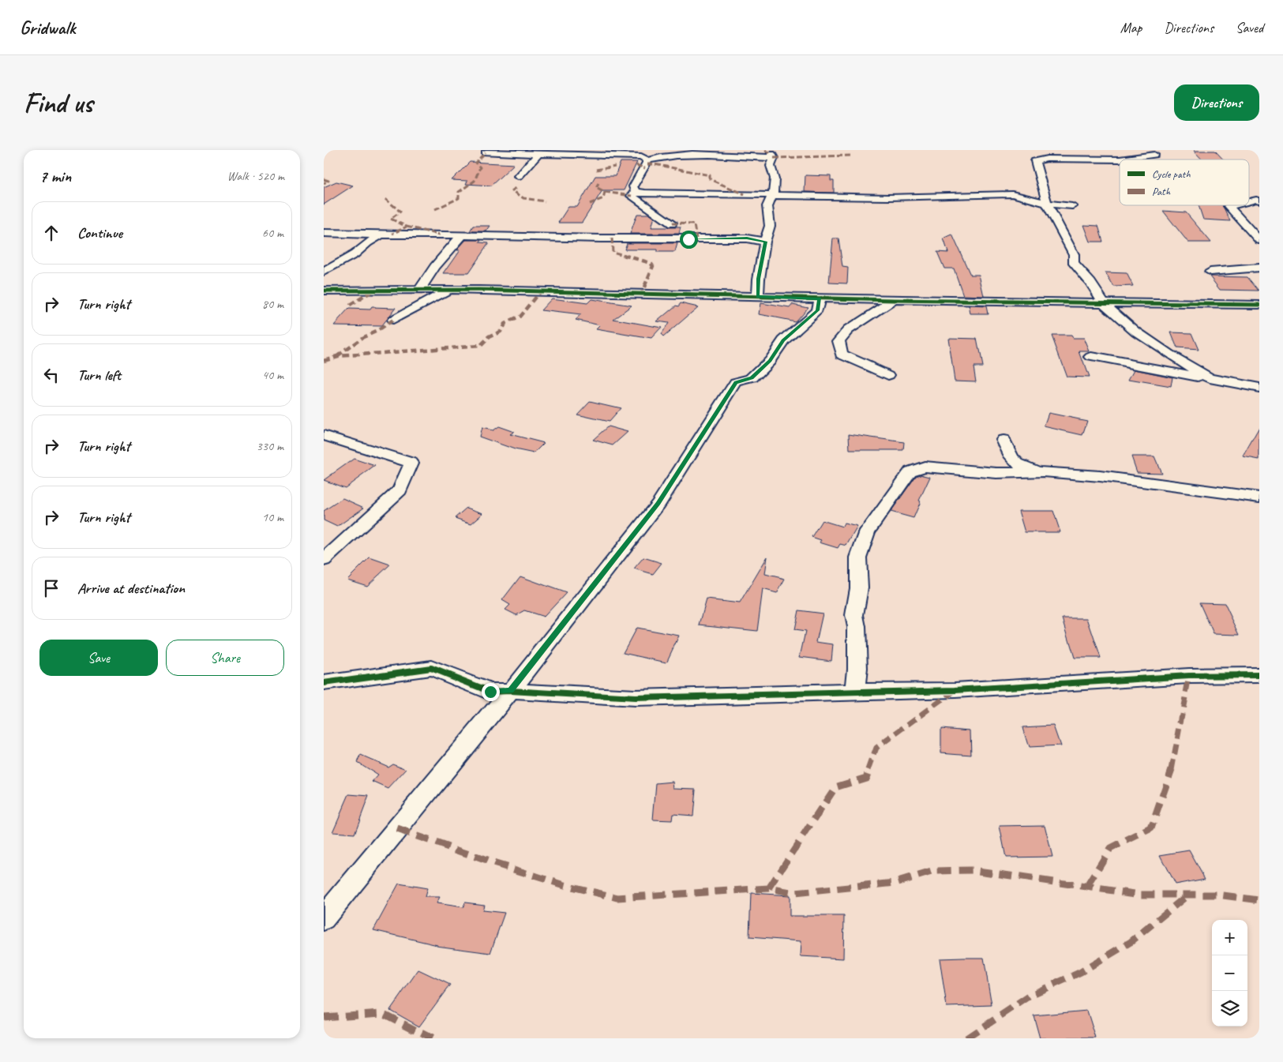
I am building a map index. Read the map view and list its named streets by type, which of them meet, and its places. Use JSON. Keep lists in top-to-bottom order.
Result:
{
  "legend": ["Cycle path", "Path"],
  "page": {
    "header": "Gridwalk",
    "nav": ["Map", "Directions", "Saved"],
    "buttons": [
      "Directions",
      ["Save", "Share"]
    ],
    "title": "Find us",
    "heading": ["7 min", "Walk · 520 m"],
    "list": [
      ["Continue", "60 m"],
      ["Turn right", "80 m"],
      ["Turn left", "40 m"],
      ["Turn right", "330 m"],
      ["Turn right", "10 m"],
      "Arrive at destination"
    ],
    "map_buttons": ["+", "−"]
  }
}
